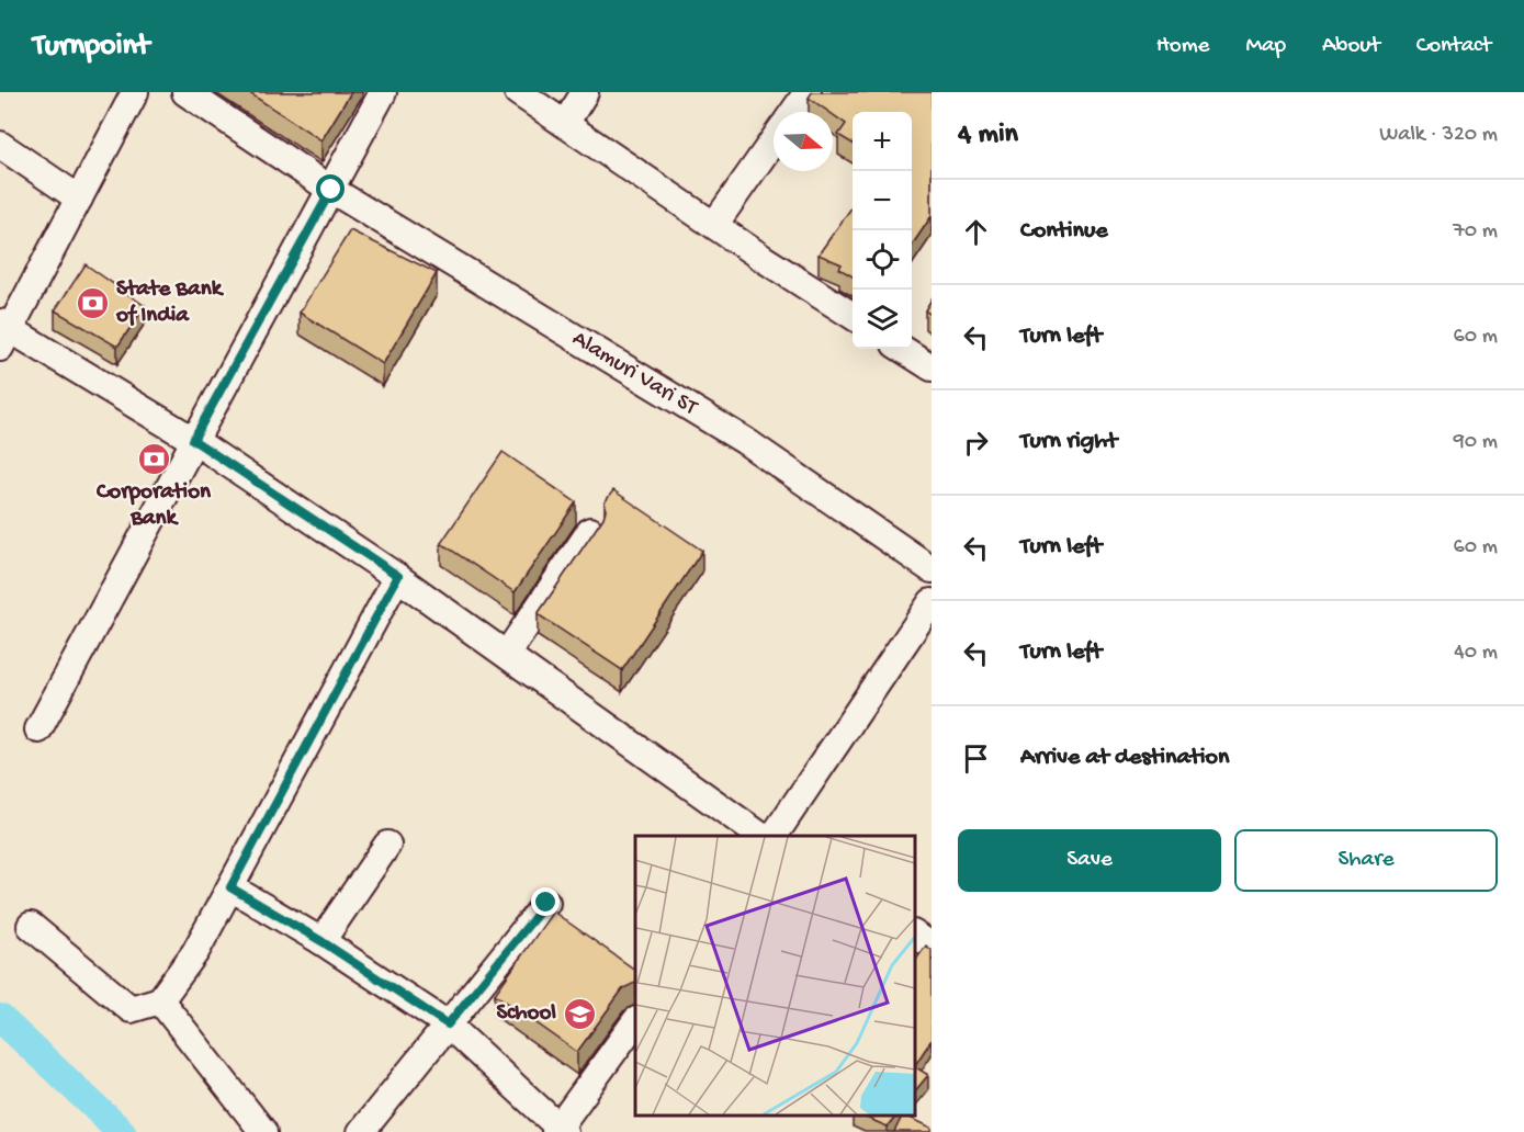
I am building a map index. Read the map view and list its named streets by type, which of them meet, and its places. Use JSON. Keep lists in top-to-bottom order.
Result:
{
  "streets": {
    "street": ["Alamuri Vari ST"]
  },
  "places": {
    "bank": ["State Bank of India", "Corporation Bank"],
    "school or university": ["School"]
  },
  "north": "right",
  "page": {
    "header": "Turnpoint",
    "nav": [
      "Home",
      "Map",
      "About",
      "Contact"
    ],
    "heading": ["4 min", "Walk · 320 m"],
    "map_buttons": ["+", "−"],
    "list": [
      ["Continue", "70 m"],
      ["Turn left", "60 m"],
      ["Turn right", "90 m"],
      ["Turn left", "60 m"],
      ["Turn left", "40 m"],
      "Arrive at destination"
    ],
    "buttons": ["Save", "Share"]
  }
}
